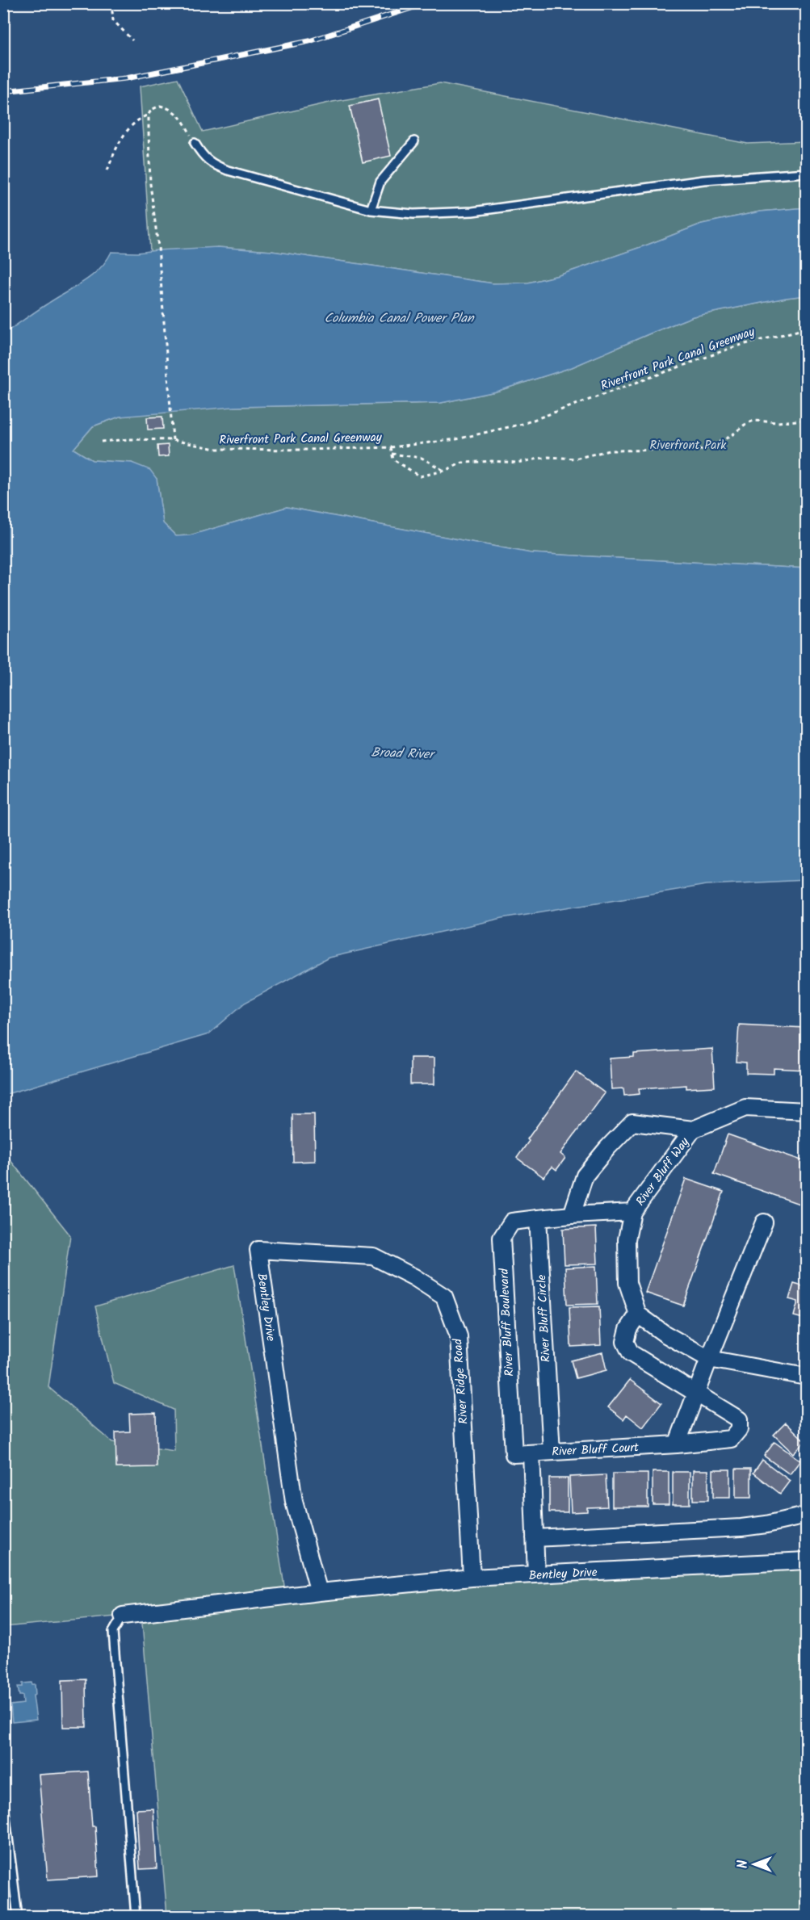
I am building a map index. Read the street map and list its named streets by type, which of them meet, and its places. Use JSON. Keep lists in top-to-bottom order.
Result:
{
  "streets": {
    "street": [
      "River Bluff Way",
      "Bentley Drive",
      "River Bluff Circle",
      "River Bluff Boulevard",
      "River Ridge Road",
      "River Bluff Court"
    ],
    "path": ["Riverfront Park Canal Greenway"]
  },
  "crossings": [
    ["Bentley Drive", "River Ridge Road"],
    ["River Bluff Circle", "River Bluff Boulevard"],
    ["River Bluff Circle", "River Bluff Court"],
    ["River Bluff Boulevard", "River Bluff Court"]
  ],
  "water": ["Columbia Canal Power Plan", "Broad River"],
  "parks": ["Riverfront Park"],
  "north": "left"
}
